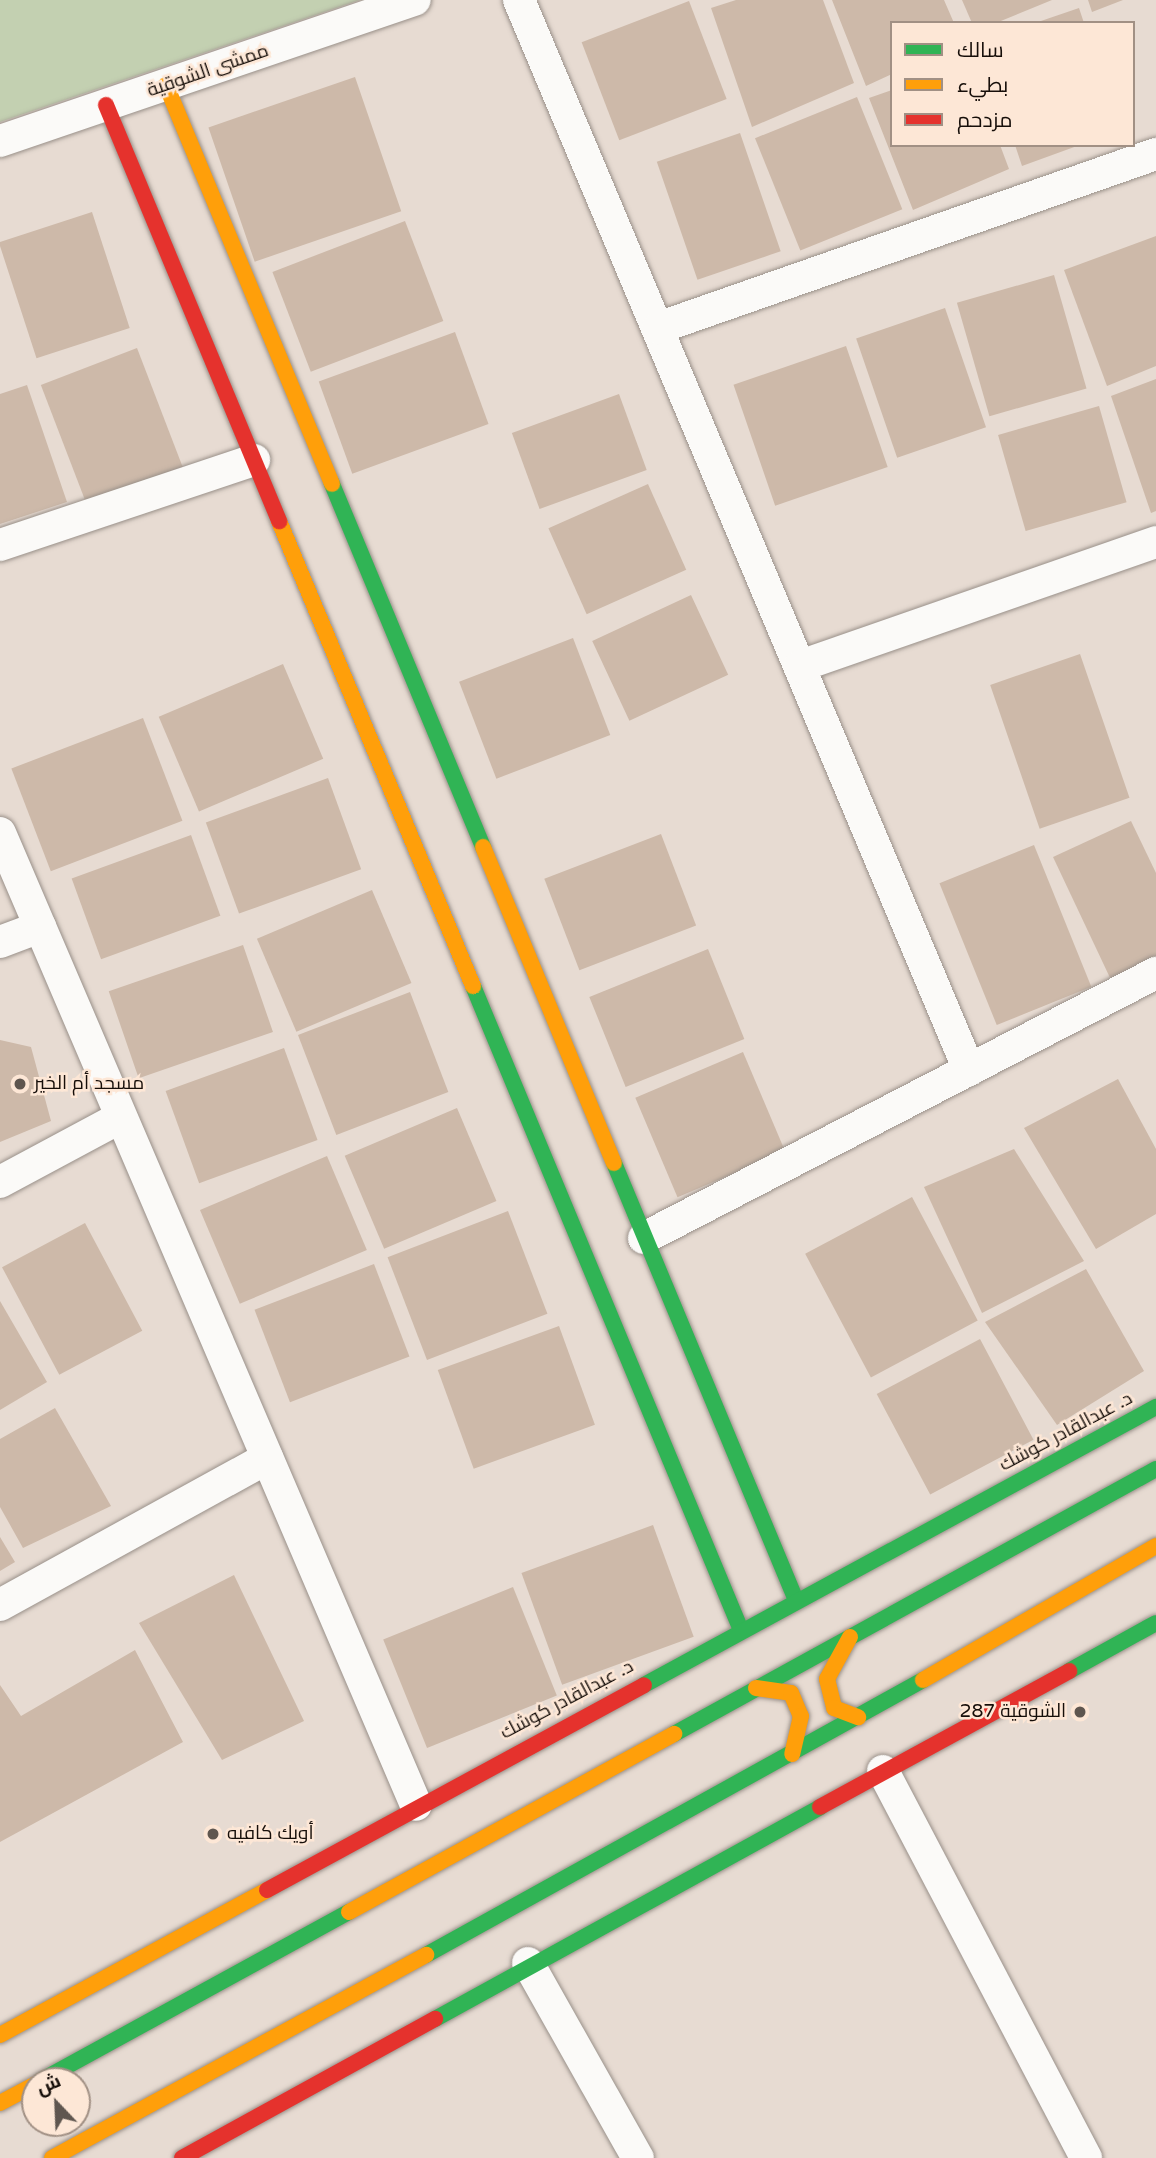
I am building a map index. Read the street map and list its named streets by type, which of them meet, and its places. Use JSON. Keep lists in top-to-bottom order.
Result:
{
  "streets": {
    "street": ["ممشى الشوقية", "د. عبدالقادر كوشك"]
  },
  "places": ["مسجد أم الخير", "الشوقية 287", "أويك كافيه"],
  "legend": ["سالك", "بطيء", "مزدحم"],
  "north": "top left"
}
